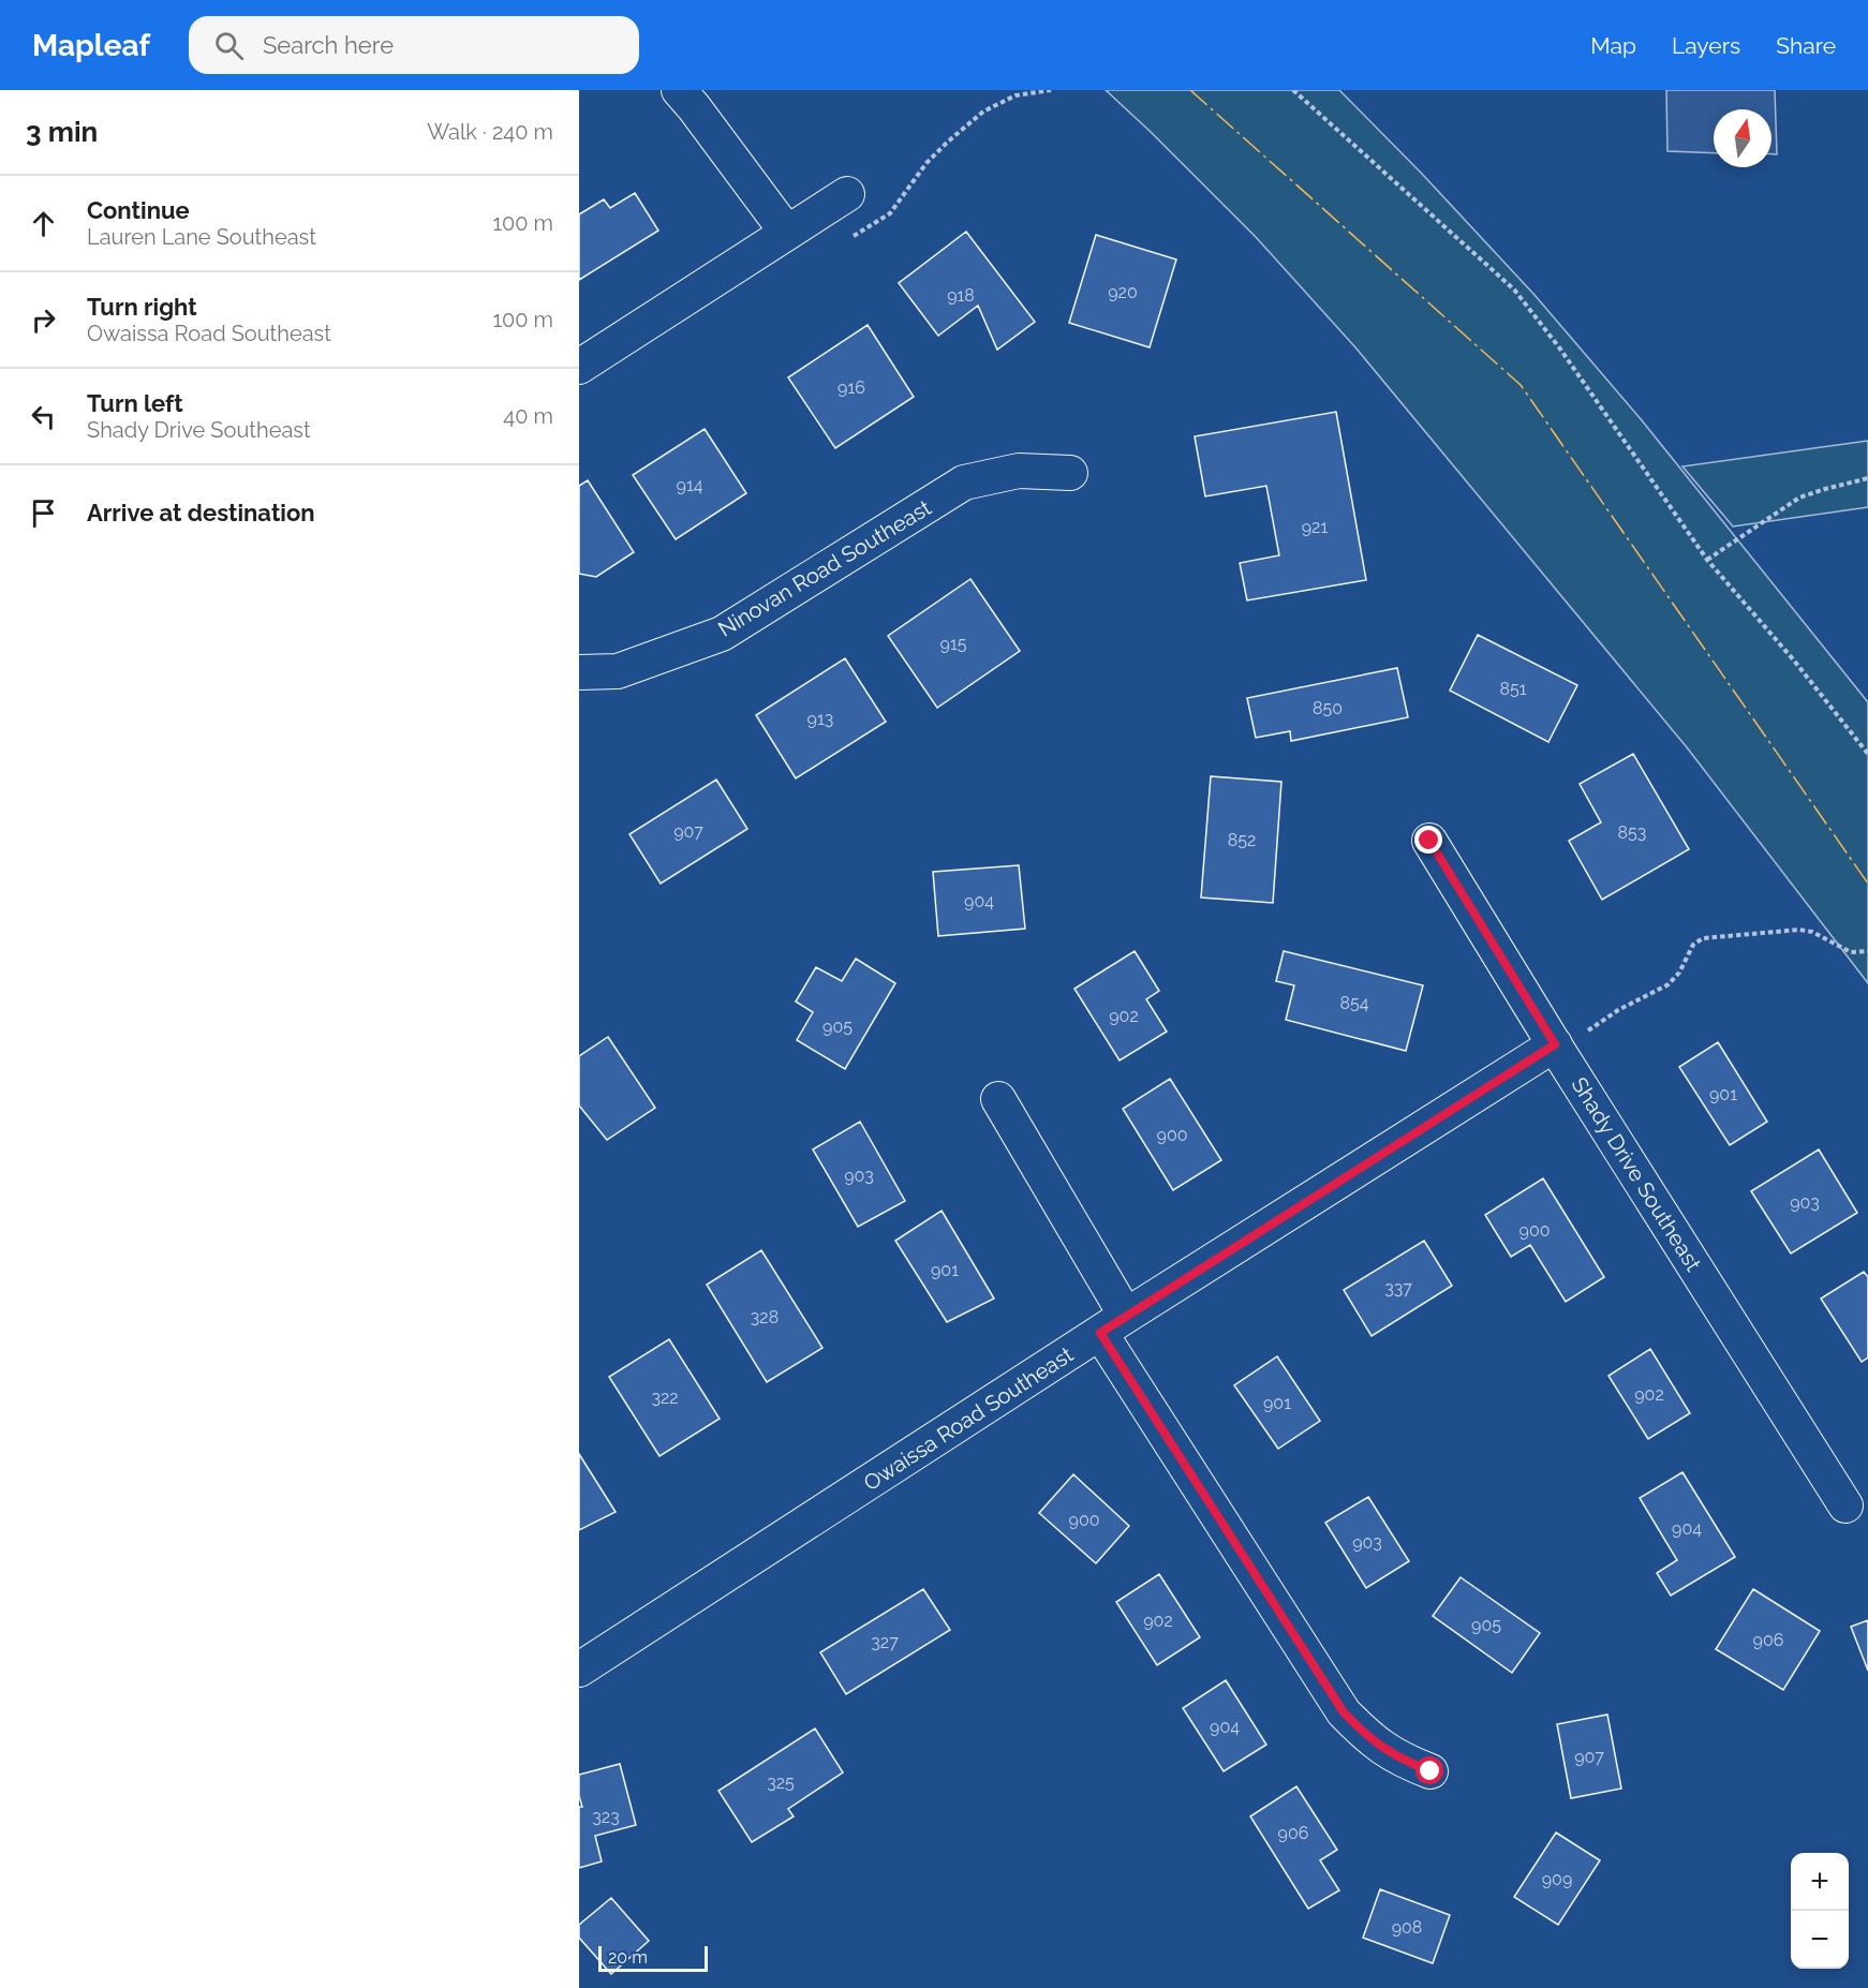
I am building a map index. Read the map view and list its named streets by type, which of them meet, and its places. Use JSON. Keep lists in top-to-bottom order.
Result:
{
  "streets": {
    "street": ["Ninovan Road Southeast", "Shady Drive Southeast", "Owaissa Road Southeast"]
  },
  "crossings": [
    ["Shady Drive Southeast", "Owaissa Road Southeast"]
  ],
  "house_numbers": [
    "920",
    "918",
    "916",
    "914",
    "921",
    "915",
    "851",
    "850",
    "913",
    "907",
    "853",
    "852",
    "904",
    "854",
    "902",
    "905",
    "901",
    "900",
    "903",
    "903",
    "900",
    "901",
    "337",
    "328",
    "902",
    "322",
    "901",
    "900",
    "904",
    "903",
    "902",
    "905",
    "906",
    "327",
    "904",
    "907",
    "325",
    "323",
    "906",
    "909",
    "908"
  ],
  "scale_bar": "20 m",
  "north": "top",
  "page": {
    "header": "Mapleaf",
    "search": "Search here",
    "nav": ["Map", "Layers", "Share"],
    "heading": ["3 min", "Walk · 240 m"],
    "list": [
      ["Continue", "Lauren Lane Southeast", "100 m"],
      ["Turn right", "Owaissa Road Southeast", "100 m"],
      ["Turn left", "Shady Drive Southeast", "40 m"],
      "Arrive at destination"
    ],
    "map_buttons": ["+", "−"],
    "scale": "20 m"
  }
}
